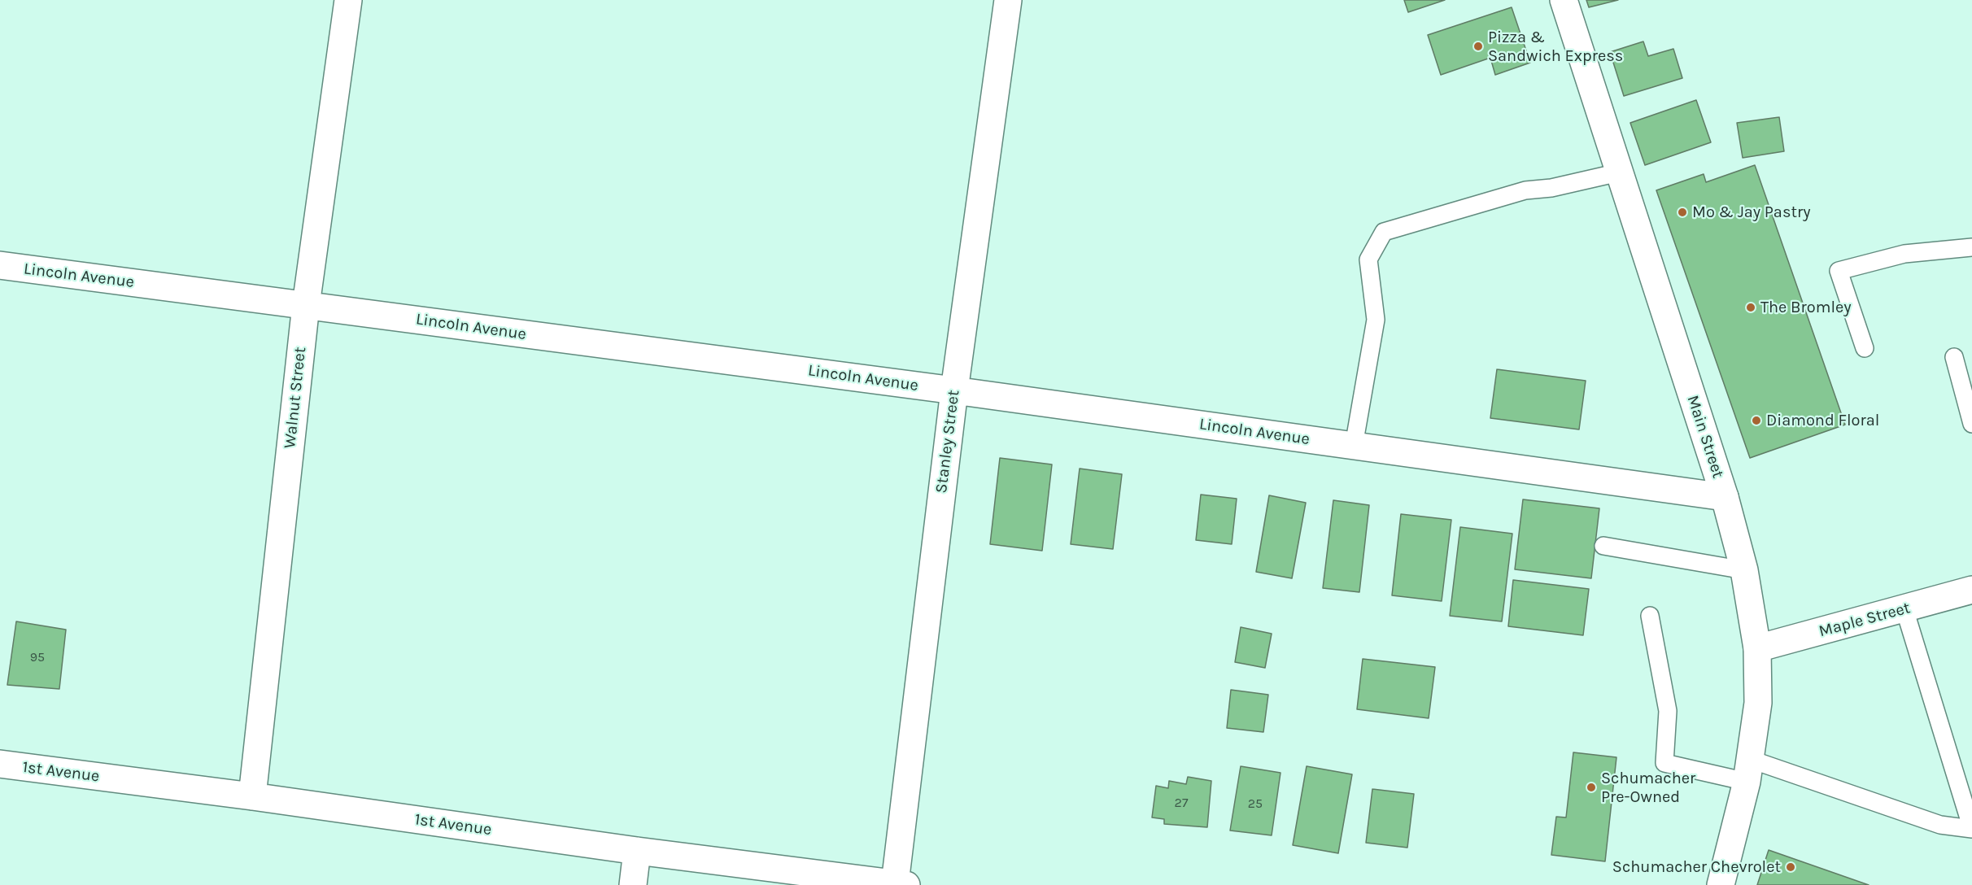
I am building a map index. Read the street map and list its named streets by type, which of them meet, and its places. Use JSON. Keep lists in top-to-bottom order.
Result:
{
  "streets": {
    "street": [
      "Lincoln Avenue",
      "Walnut Street",
      "Main Street",
      "Stanley Street",
      "Maple Street",
      "1st Avenue"
    ]
  },
  "crossings": [
    ["Lincoln Avenue", "Walnut Street"],
    ["Lincoln Avenue", "Main Street"],
    ["Lincoln Avenue", "Stanley Street"],
    ["Walnut Street", "1st Avenue"],
    ["Main Street", "Maple Street"],
    ["Stanley Street", "1st Avenue"]
  ],
  "places": [
    "Pizza & Sandwich Express",
    "Mo & Jay Pastry",
    "The Bromley",
    "Diamond Floral",
    "Schumacher Pre-Owned",
    "Schumacher Chevrolet"
  ],
  "house_numbers": ["95", "27", "25"]
}
